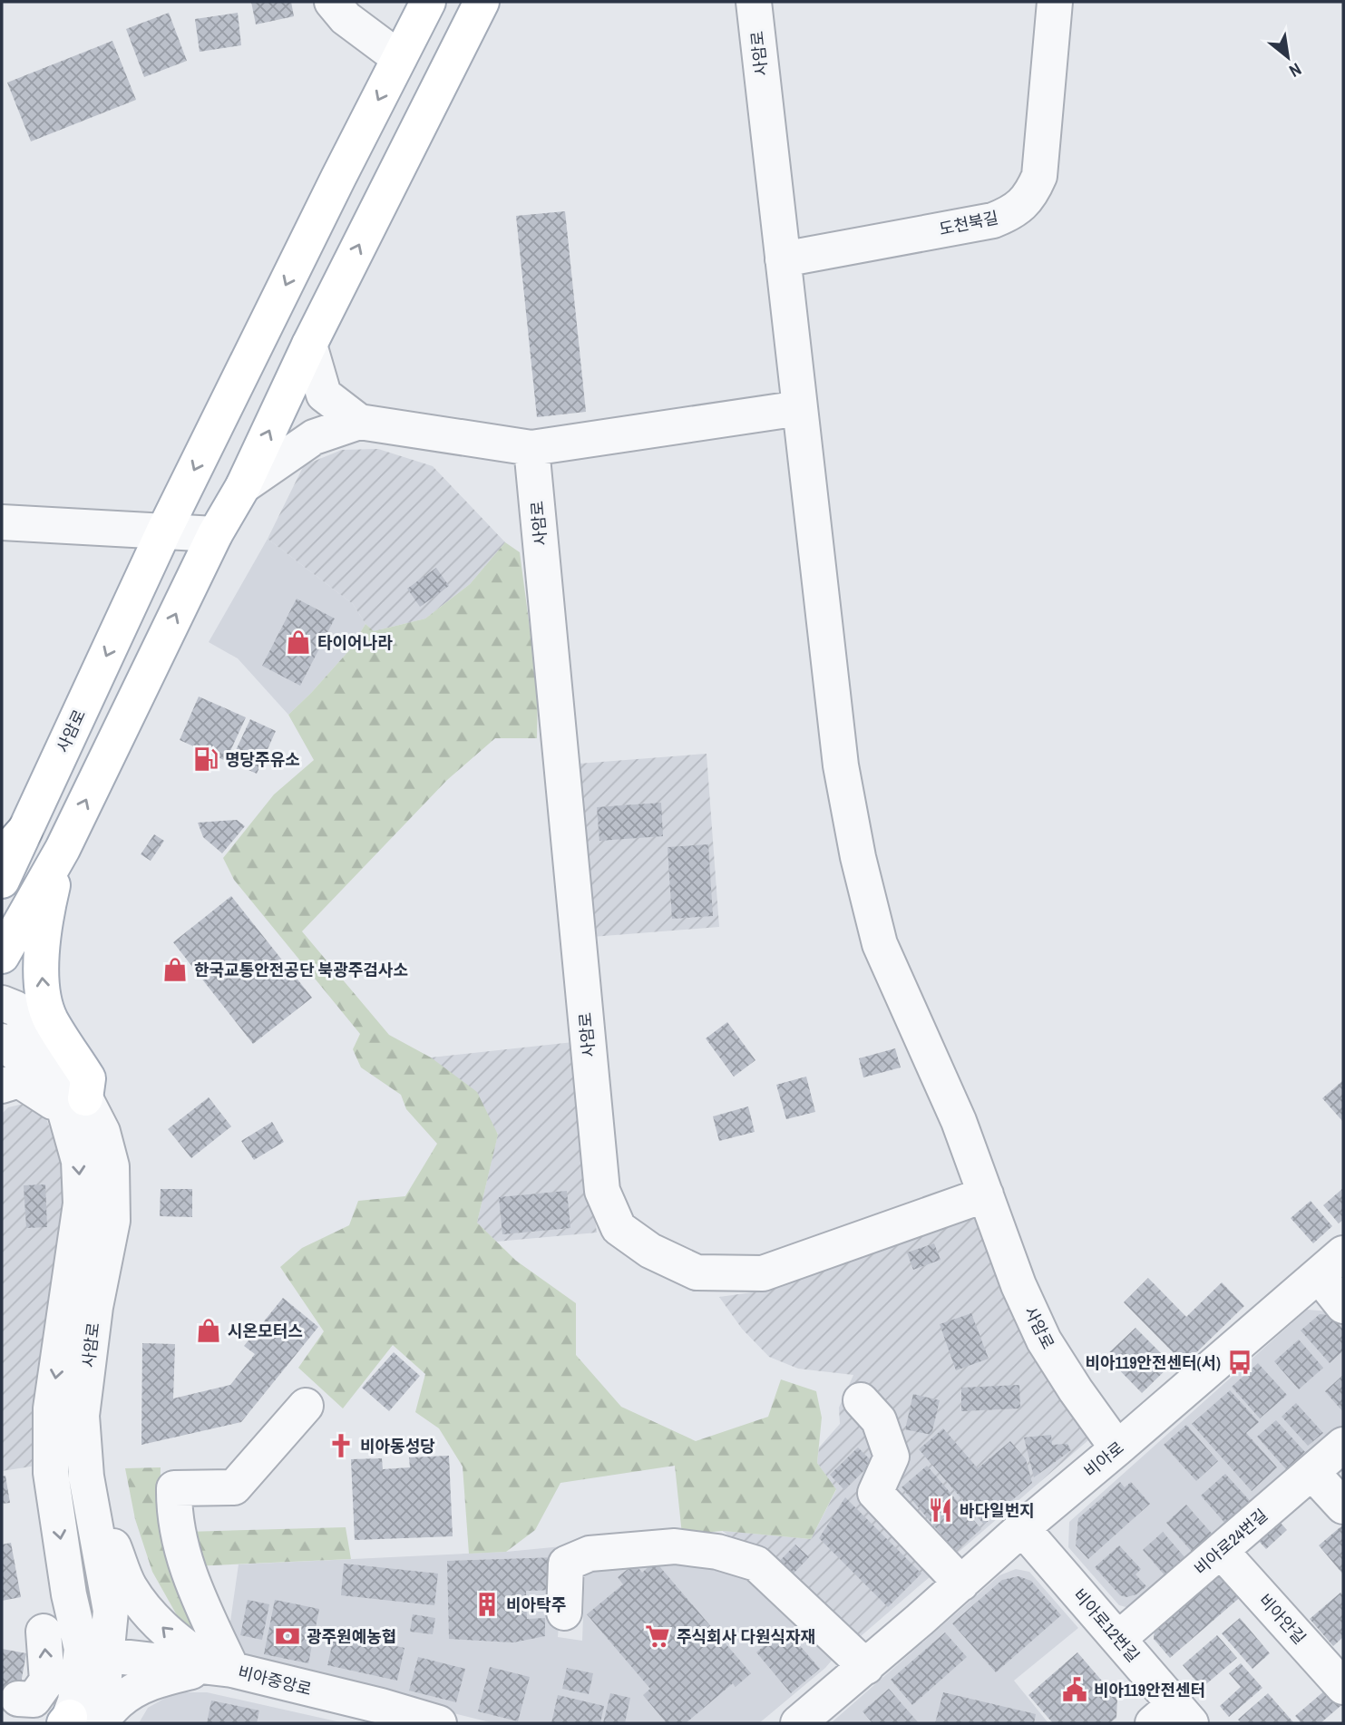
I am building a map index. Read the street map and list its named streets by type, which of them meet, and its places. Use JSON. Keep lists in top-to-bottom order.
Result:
{
  "streets": {
    "main road": ["사암로"],
    "street": [
      "도천북길",
      "비아로",
      "비아로24번길",
      "비아안길",
      "비아로12번길",
      "비아중앙로"
    ]
  },
  "crossings": [
    ["사암로", "도천북길"],
    ["사암로", "비아로"],
    ["사암로", "비아중앙로"],
    ["비아로", "비아로12번길"],
    ["비아로24번길", "비아안길"],
    ["비아로24번길", "비아로12번길"]
  ],
  "places": {
    "shop": ["타이어나라", "한국교통안전공단 북광주검사소", "시온모터스"],
    "fuel station": ["명당주유소"],
    "bus stop": ["비아119안전센터(서)"],
    "church": ["비아동성당"],
    "restaurant": ["바다일번지"],
    "building": ["비아탁주"],
    "bank": ["광주원예농협"],
    "supermarket": ["주식회사 다원식자재"],
    "public building": ["비아119안전센터"]
  },
  "north": "bottom right"
}
